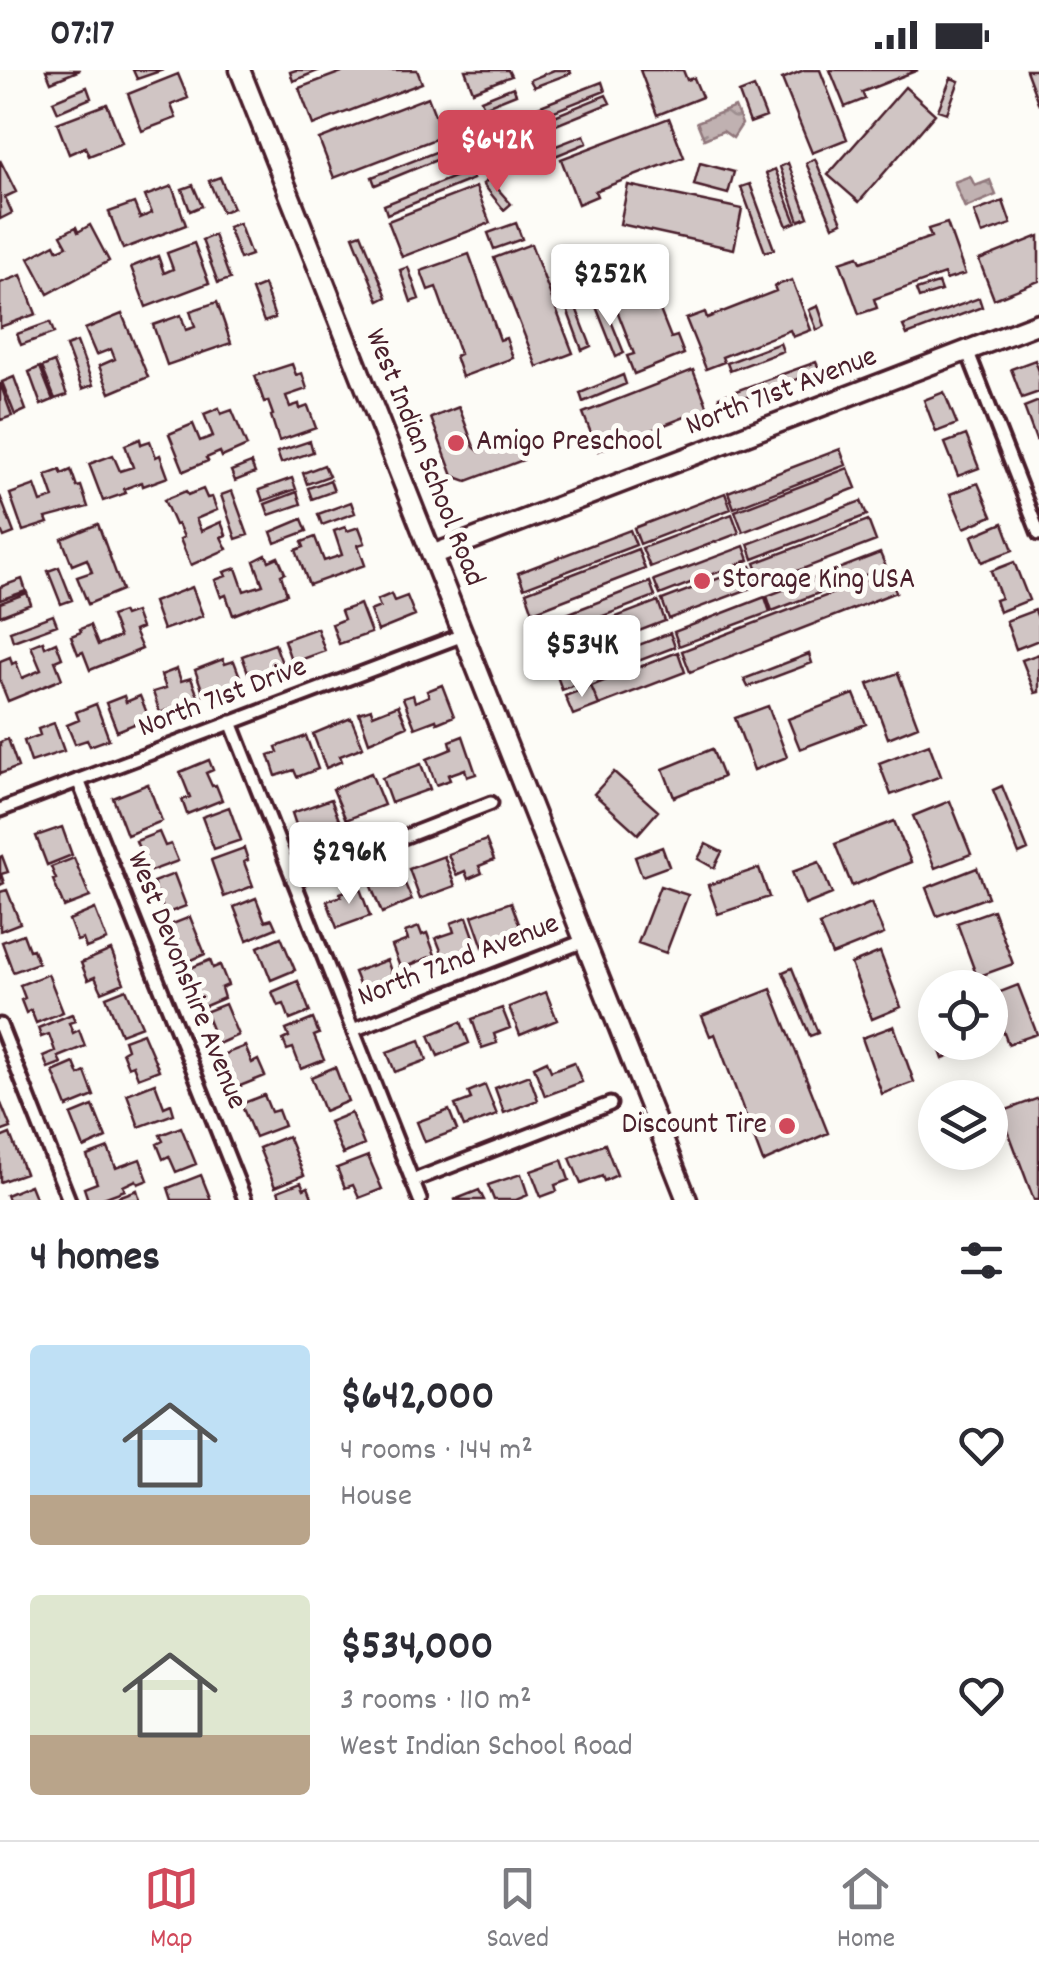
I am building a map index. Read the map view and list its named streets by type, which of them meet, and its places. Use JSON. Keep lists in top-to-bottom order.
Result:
{
  "streets": {
    "main road": ["North 71st Avenue", "West Indian School Road"],
    "street": ["North 71st Drive", "North 72nd Avenue", "West Devonshire Avenue"]
  },
  "crossings": [
    ["North 71st Avenue", "West Indian School Road"],
    ["West Indian School Road", "North 71st Drive"],
    ["West Indian School Road", "North 72nd Avenue"],
    ["North 71st Drive", "West Devonshire Avenue"]
  ],
  "places": ["Amigo Preschool", "Storage King USA", "Discount Tire"],
  "page": {
    "status": "07:17",
    "price": [
      "$642K",
      "$252K",
      "$534K",
      "$296K"
    ],
    "heading": "4 homes",
    "list": [
      {
        "name": "$642,000",
        "note": "4 rooms · 144 m² · House"
      },
      {
        "name": "$534,000",
        "note": "3 rooms · 110 m² · West Indian School Road"
      }
    ],
    "tabs": ["Map", "Saved", "Home"]
  }
}
